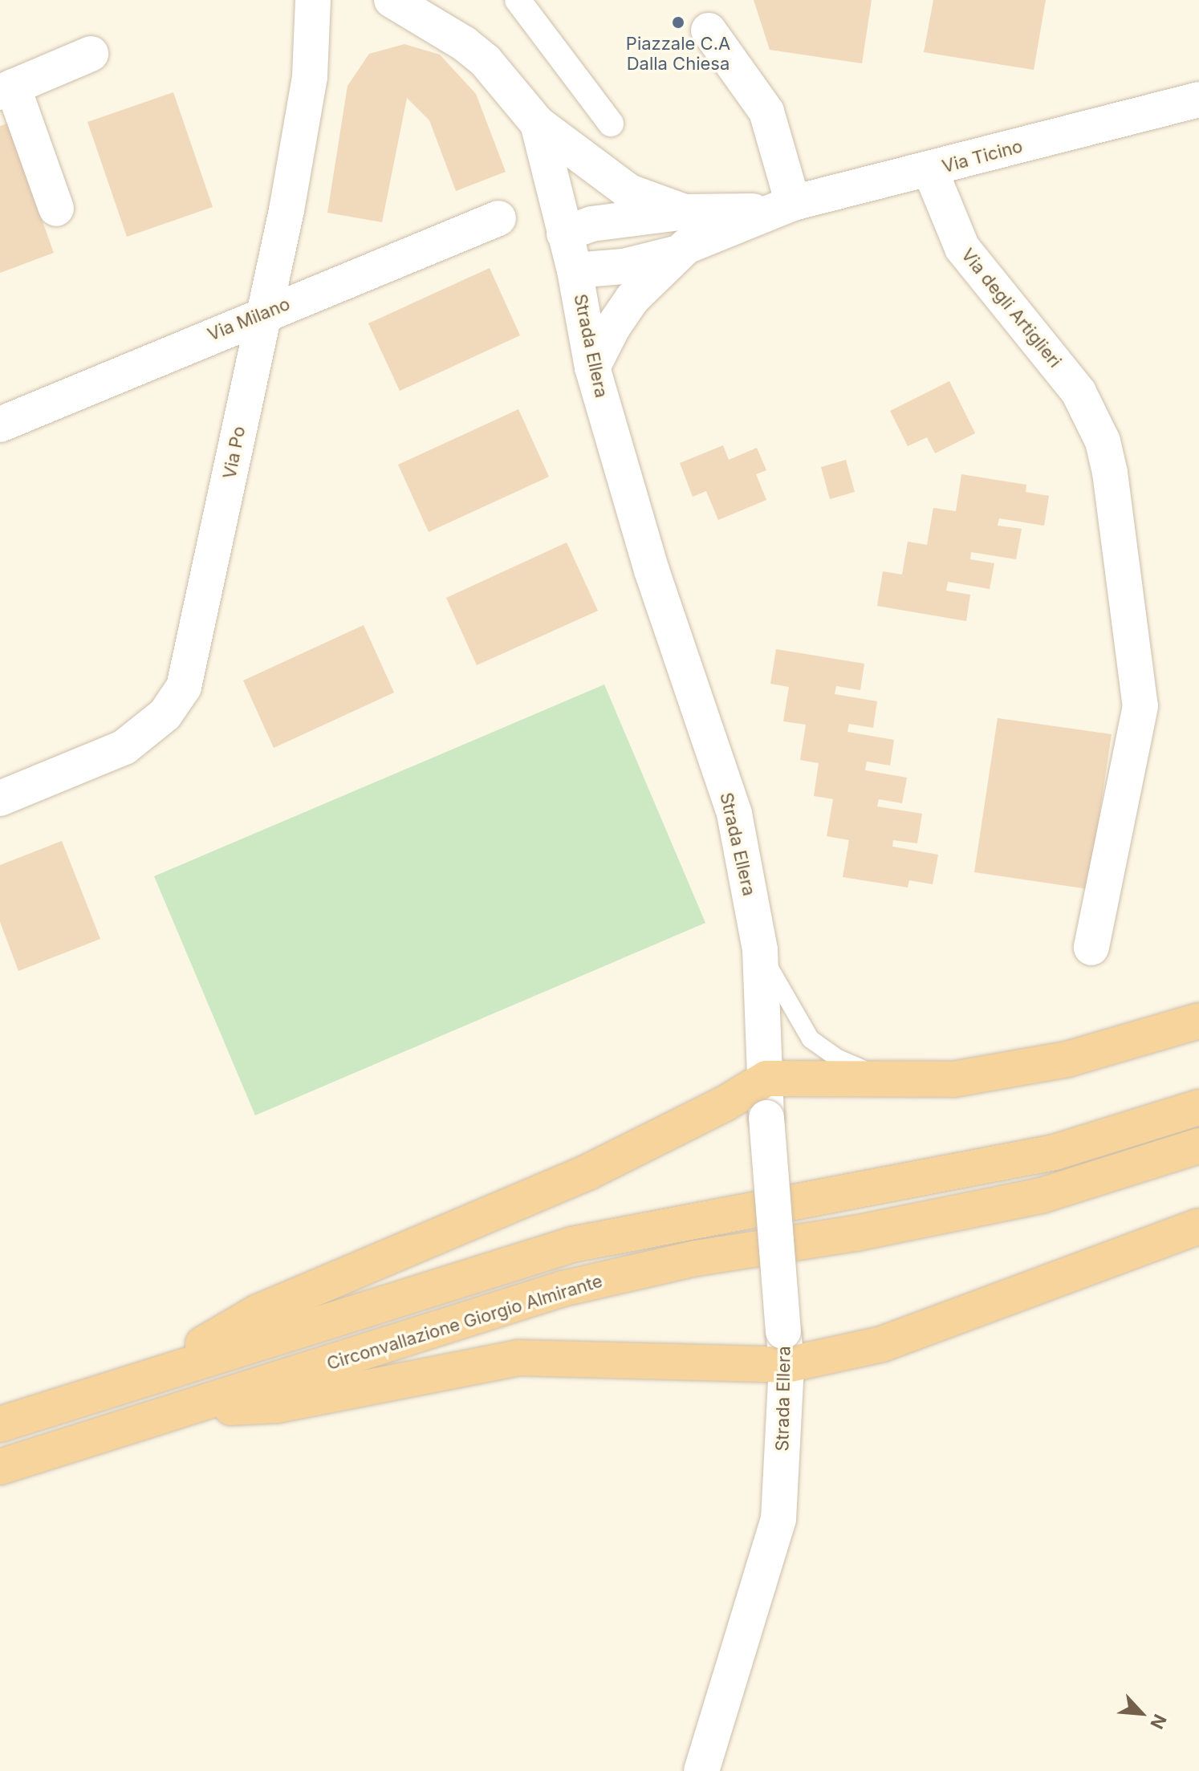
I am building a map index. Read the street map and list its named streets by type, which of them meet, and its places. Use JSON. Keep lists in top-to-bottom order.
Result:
{
  "streets": {
    "highway": ["Circonvallazione Giorgio Almirante"],
    "street": [
      "Via Ticino",
      "Via degli Artiglieri",
      "Via Milano",
      "Strada Ellera",
      "Via Po"
    ]
  },
  "crossings": [
    ["Via Ticino", "Via degli Artiglieri"],
    ["Via Milano", "Via Po"]
  ],
  "places": ["Piazzale C.A Dalla Chiesa"],
  "north": "bottom right"
}
